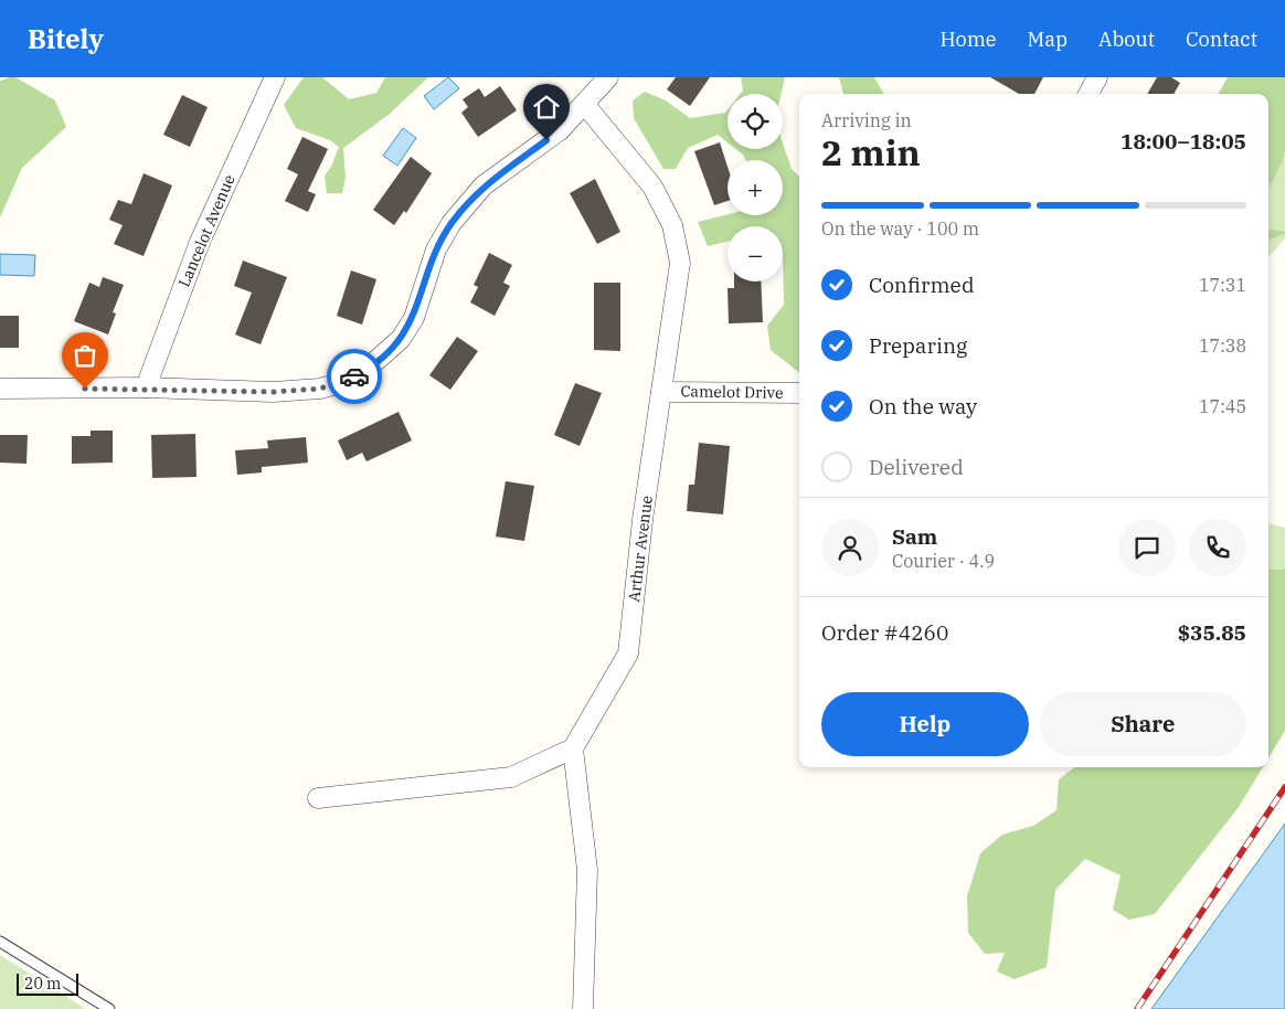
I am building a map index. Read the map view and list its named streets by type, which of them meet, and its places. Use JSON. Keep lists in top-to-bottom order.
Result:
{
  "streets": {
    "street": ["Lancelot Avenue", "Camelot Drive", "Arthur Avenue"]
  },
  "crossings": [
    ["Camelot Drive", "Arthur Avenue"]
  ],
  "scale_bar": "20 m",
  "page": {
    "header": "Bitely",
    "nav": [
      "Home",
      "Map",
      "About",
      "Contact"
    ],
    "map_buttons": ["+", "−"],
    "heading": ["2 min", "Arriving in", "18:00–18:05"],
    "panel": [
      "Sam",
      "Courier · 4.9",
      "Order #4260",
      "$35.85"
    ],
    "bar": "On the way · 100 m",
    "list": [
      ["Confirmed", "17:31"],
      ["Preparing", "17:38"],
      ["On the way", "17:45"],
      "Delivered"
    ],
    "buttons": ["Help", "Share"],
    "scale": "20 m"
  }
}
